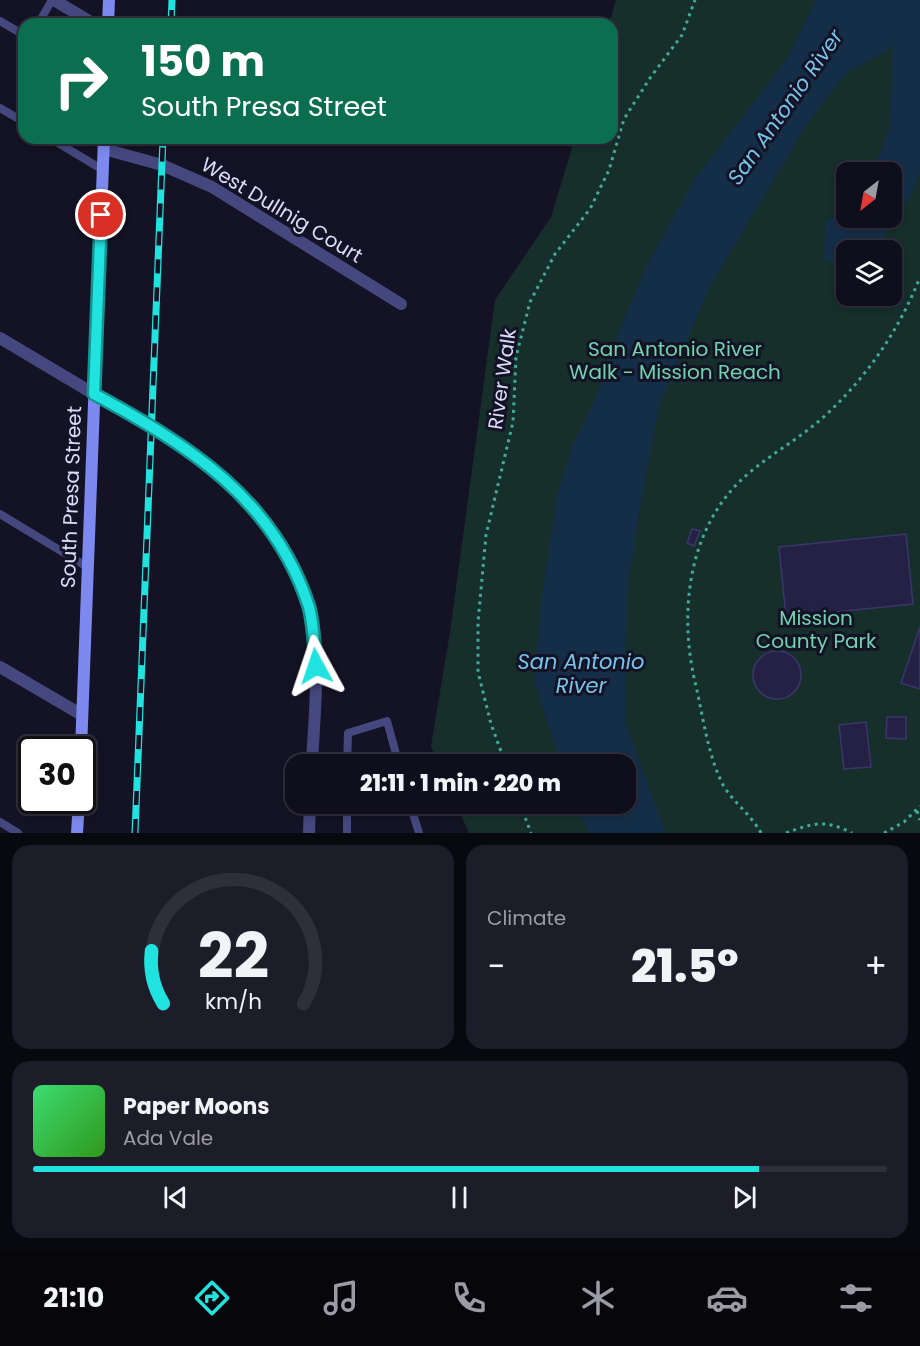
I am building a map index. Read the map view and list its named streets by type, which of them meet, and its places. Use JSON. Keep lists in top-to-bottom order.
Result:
{
  "streets": {
    "main road": ["South Presa Street"],
    "street": ["West Dullnig Court"],
    "path": ["River Walk"]
  },
  "crossings": [
    ["West Dullnig Court", "South Presa Street"]
  ],
  "water": ["San Antonio River"],
  "parks": ["San Antonio River Walk - Mission Reach", "Mission County Park"],
  "north": "bottom left",
  "page": {
    "turn": ["150 m", "South Presa Street"],
    "limit": "30",
    "trip": "21:11 · 1 min · 220 m",
    "tile": "Climate",
    "heat": ["−", "21.5°", "+"],
    "song": ["Paper Moons", "Ada Vale"],
    "tabs": "21:10",
    "gauge": ["22", "km/h"]
  }
}
